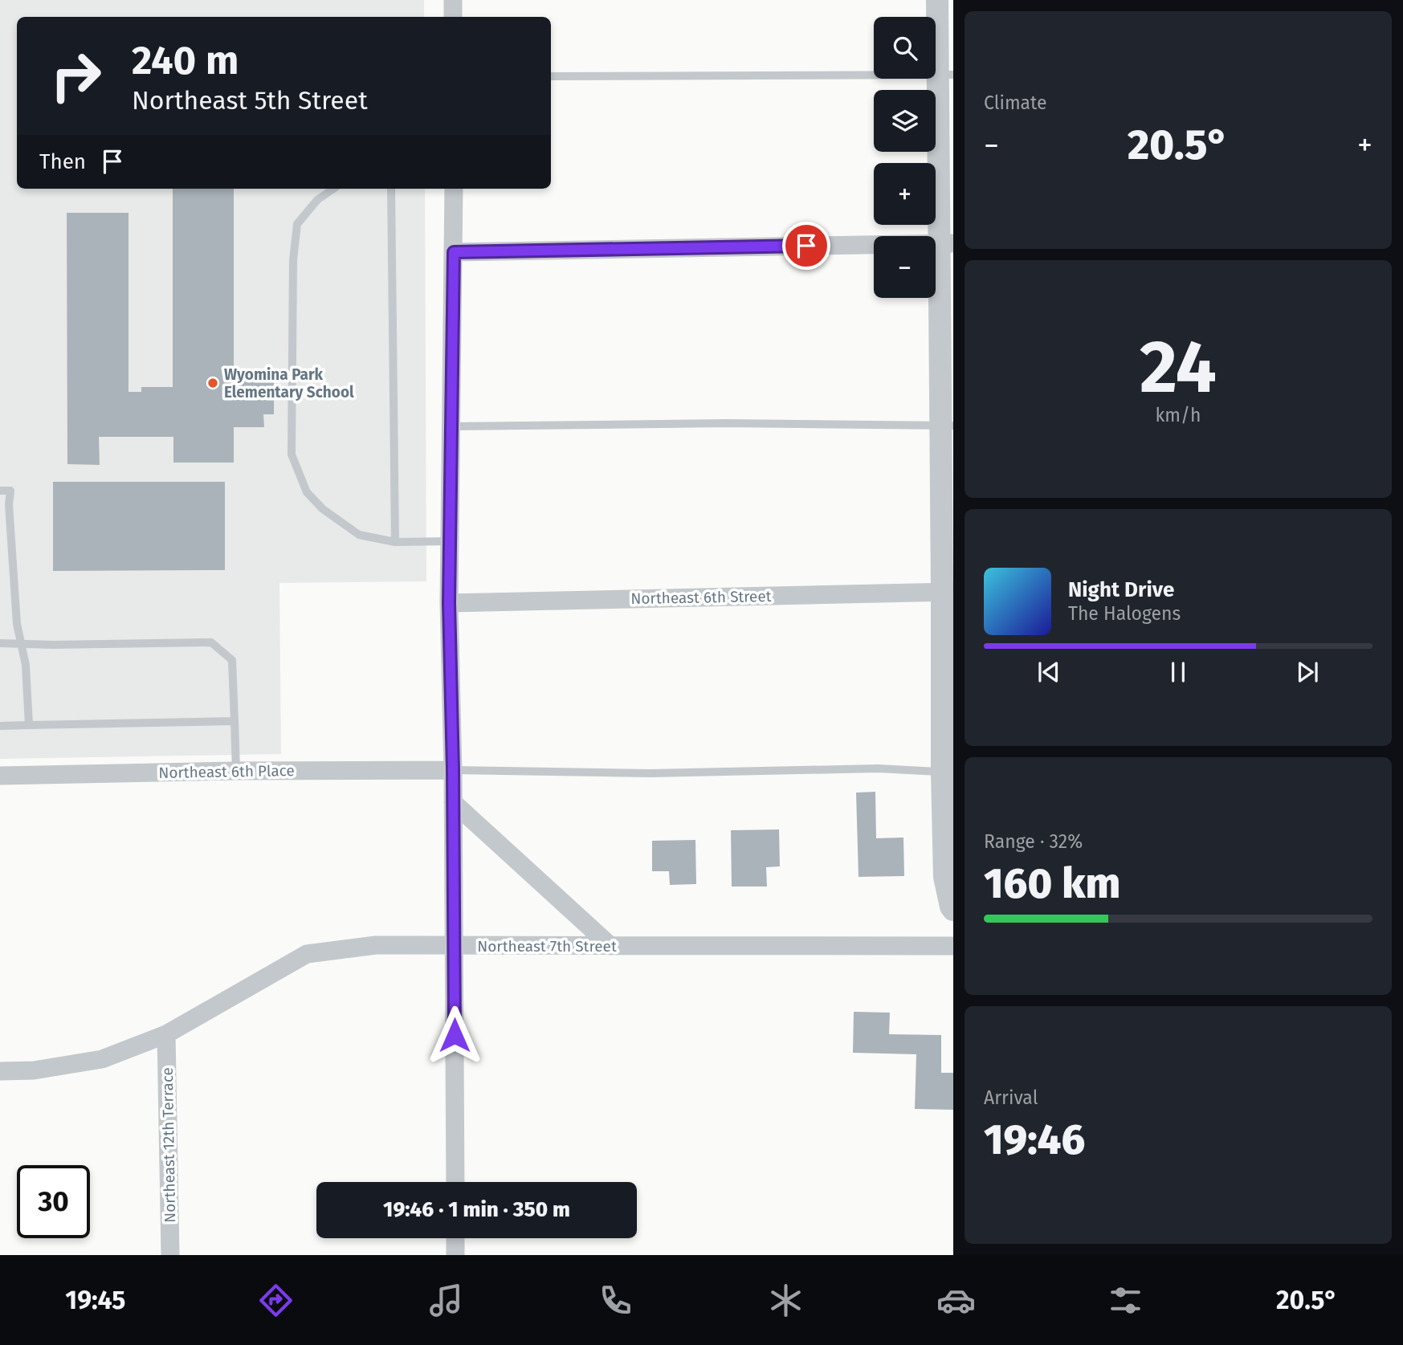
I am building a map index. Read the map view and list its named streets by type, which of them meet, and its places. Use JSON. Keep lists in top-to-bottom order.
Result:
{
  "streets": {
    "street": [
      "Northeast 6th Street",
      "Northeast 6th Place",
      "Northeast 7th Street",
      "Northeast 12th Terrace"
    ]
  },
  "crossings": [
    ["Northeast 7th Street", "Northeast 12th Terrace"]
  ],
  "places": ["Wyomina Park Elementary School"],
  "page": {
    "tile": [
      "Climate",
      ["24", "km/h"],
      ["Range · 32%", "160 km"],
      ["Arrival", "19:46"]
    ],
    "map_buttons": ["+", "−"],
    "turn": ["240 m", "Northeast 5th Street"],
    "heat": ["−", "20.5°", "+"],
    "then": "Then",
    "song": ["Night Drive", "The Halogens"],
    "limit": "30",
    "trip": "19:46 · 1 min · 350 m",
    "tabs": ["19:45", "20.5°"]
  }
}
